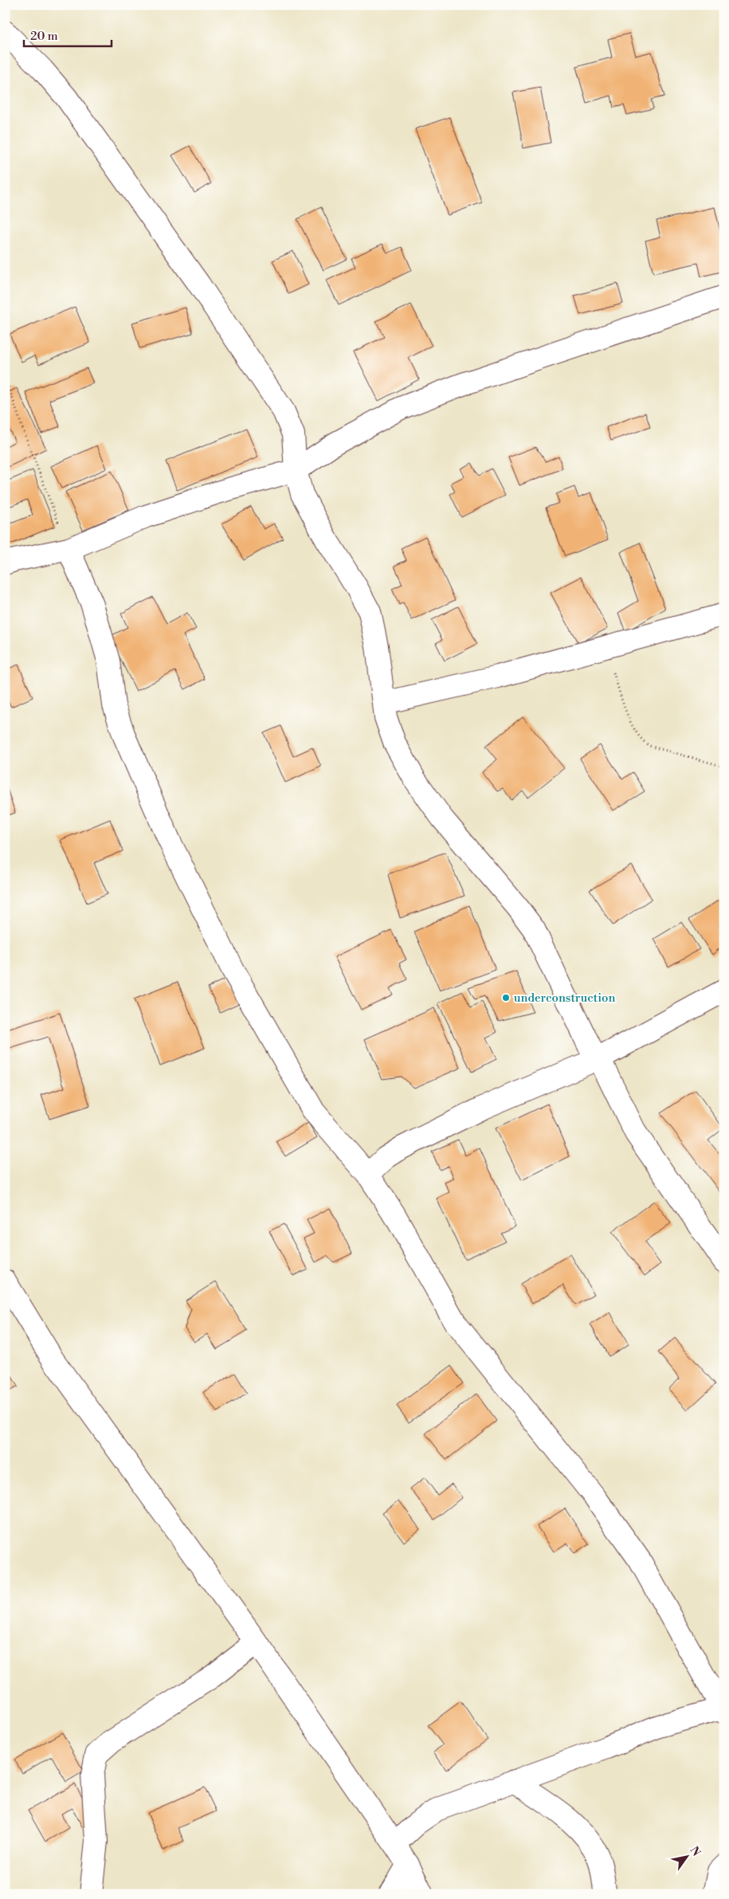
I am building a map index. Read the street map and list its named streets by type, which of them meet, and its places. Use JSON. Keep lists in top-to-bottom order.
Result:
{
  "places": ["underconstruction"],
  "scale_bar": "20 m",
  "north": "top right"
}
